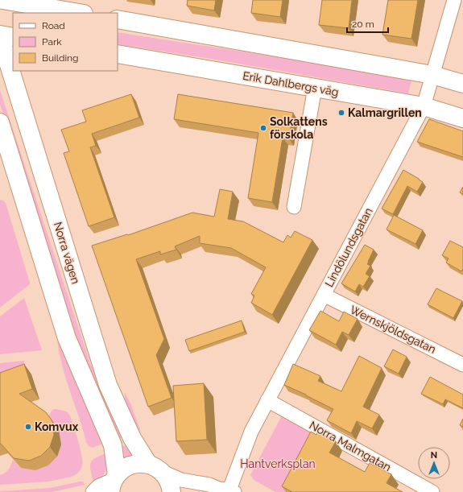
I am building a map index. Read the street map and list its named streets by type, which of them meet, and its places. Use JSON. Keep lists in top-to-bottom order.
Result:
{
  "streets": {
    "street": [
      "Erik Dahlbergs väg",
      "Lindölundsgatan",
      "Norra vägen",
      "Wernskjöldsgatan",
      "Norra Malmgatan"
    ]
  },
  "crossings": [
    ["Erik Dahlbergs väg", "Lindölundsgatan"],
    ["Lindölundsgatan", "Wernskjöldsgatan"],
    ["Lindölundsgatan", "Norra Malmgatan"]
  ],
  "parks": ["Hantverksplan"],
  "places": ["Kalmargrillen", "Solkattens förskola", "Komvux"],
  "legend": ["Road", "Park", "Building"],
  "scale_bar": "20 m",
  "north": "top"
}
